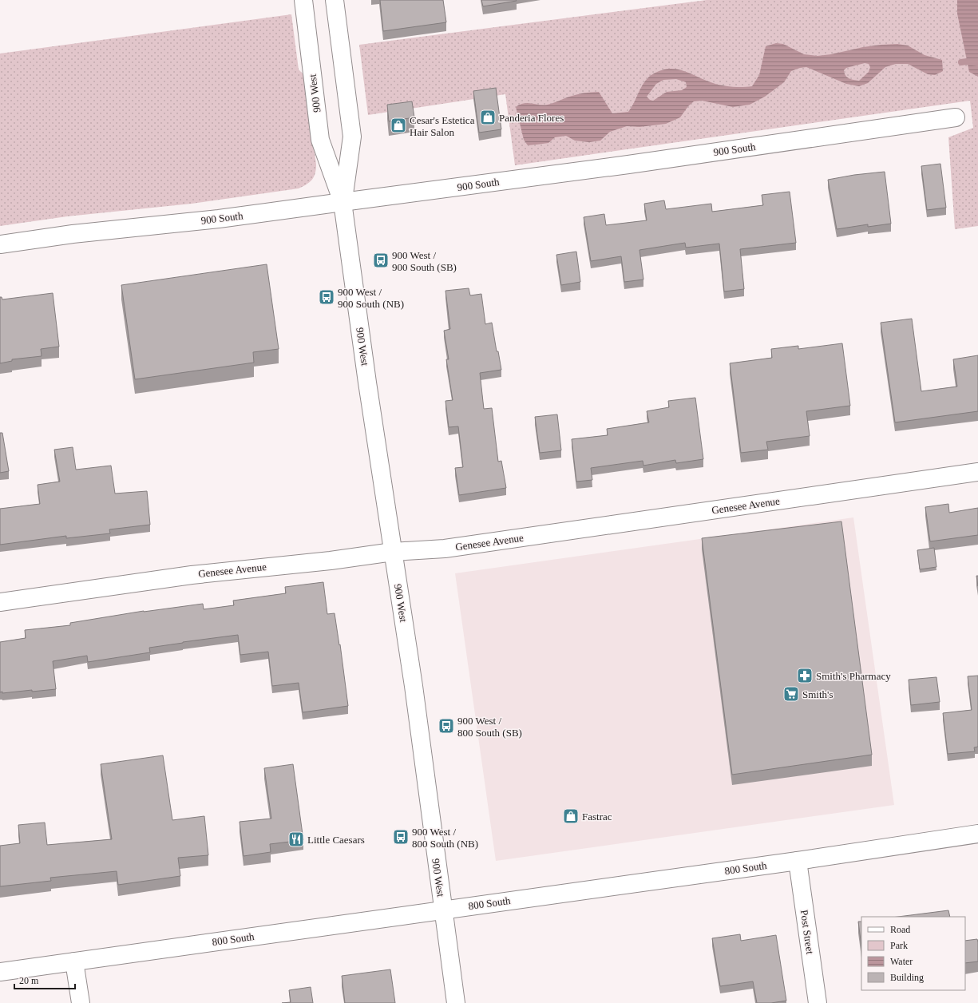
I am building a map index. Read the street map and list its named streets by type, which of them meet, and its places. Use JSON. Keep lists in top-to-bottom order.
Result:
{
  "streets": {
    "street": [
      "900 West",
      "900 South",
      "Genesee Avenue",
      "800 South",
      "Post Street"
    ]
  },
  "crossings": [
    ["900 West", "900 South"],
    ["900 West", "Genesee Avenue"],
    ["900 West", "800 South"],
    ["800 South", "Post Street"]
  ],
  "places": {
    "shop": ["Panderia Flores", "Cesar's Estetica Hair Salon", "Fastrac"],
    "bus stop": [
      "900 West / 900 South (SB)",
      "900 West / 900 South (NB)",
      "900 West / 800 South (SB)",
      "900 West / 800 South (NB)"
    ],
    "pharmacy": ["Smith's Pharmacy"],
    "supermarket": ["Smith's"],
    "restaurant": ["Little Caesars"]
  },
  "legend": [
    "Road",
    "Park",
    "Water",
    "Building"
  ],
  "scale_bar": "20 m"
}
